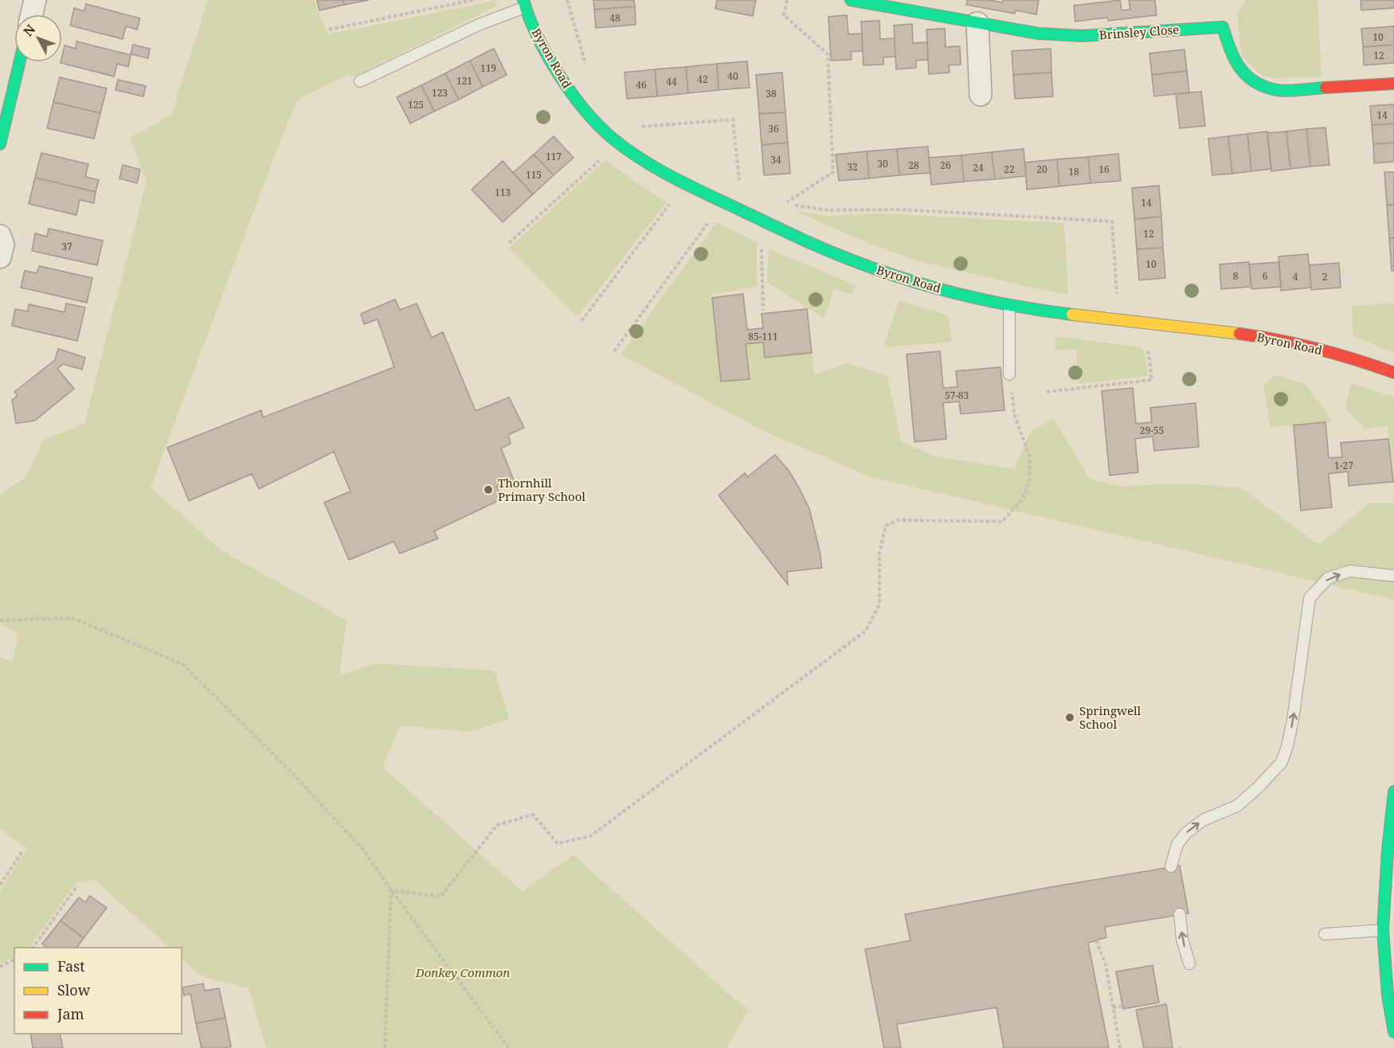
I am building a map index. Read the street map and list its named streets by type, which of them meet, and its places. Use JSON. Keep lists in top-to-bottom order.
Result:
{
  "streets": {
    "street": ["Brinsley Close", "Byron Road"]
  },
  "parks": ["Donkey Common"],
  "places": ["Thornhill Primary School", "Springwell School"],
  "house_numbers": [
    "48",
    "10",
    "12",
    "119",
    "40",
    "42",
    "121",
    "44",
    "46",
    "123",
    "38",
    "125",
    "14",
    "36",
    "117",
    "34",
    "30",
    "28",
    "26",
    "32",
    "24",
    "22",
    "20",
    "16",
    "18",
    "115",
    "113",
    "14",
    "12",
    "37",
    "10",
    "8",
    "6",
    "4",
    "2",
    "85-111",
    "57-83",
    "29-55",
    "1-27"
  ],
  "legend": ["Fast", "Slow", "Jam"],
  "north": "top left"
}
